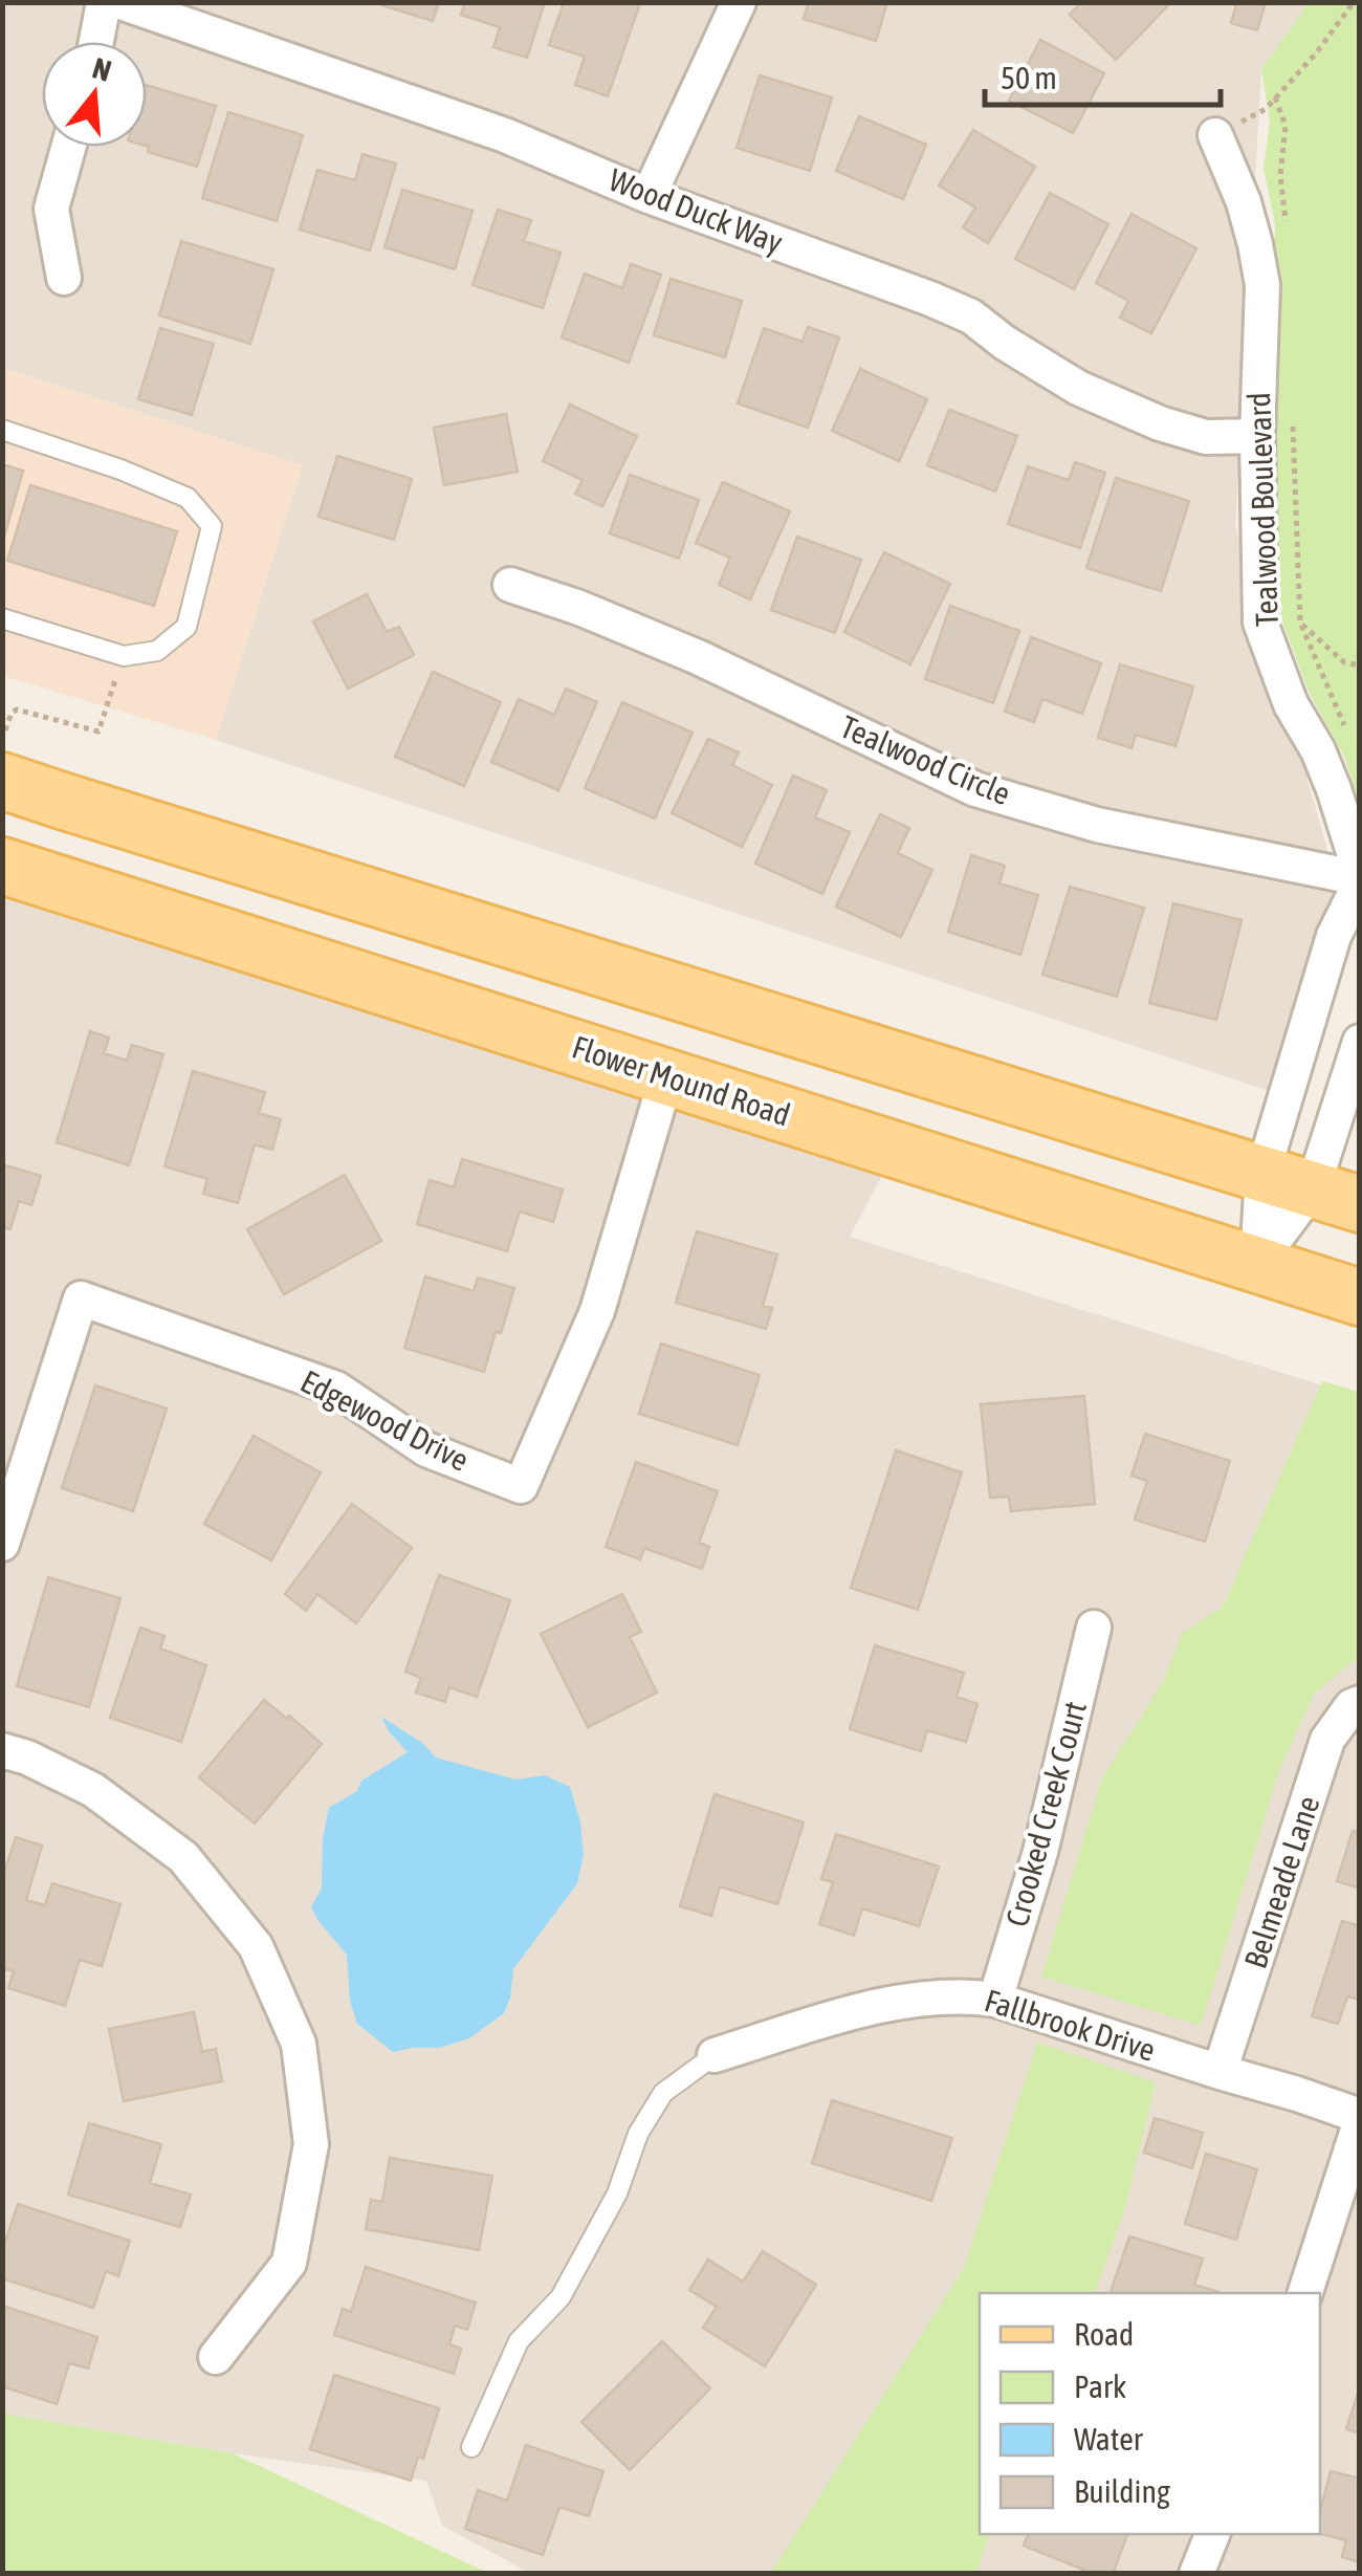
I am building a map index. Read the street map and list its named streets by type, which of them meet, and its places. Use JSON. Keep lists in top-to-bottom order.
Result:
{
  "streets": {
    "main road": ["Flower Mound Road"],
    "street": [
      "Wood Duck Way",
      "Tealwood Boulevard",
      "Tealwood Circle",
      "Edgewood Drive",
      "Crooked Creek Court",
      "Belmeade Lane",
      "Fallbrook Drive"
    ]
  },
  "crossings": [
    ["Wood Duck Way", "Tealwood Boulevard"],
    ["Tealwood Boulevard", "Tealwood Circle"],
    ["Flower Mound Road", "Edgewood Drive"],
    ["Crooked Creek Court", "Fallbrook Drive"],
    ["Belmeade Lane", "Fallbrook Drive"]
  ],
  "legend": [
    "Road",
    "Park",
    "Water",
    "Building"
  ],
  "scale_bar": "50 m",
  "north": "top"
}
